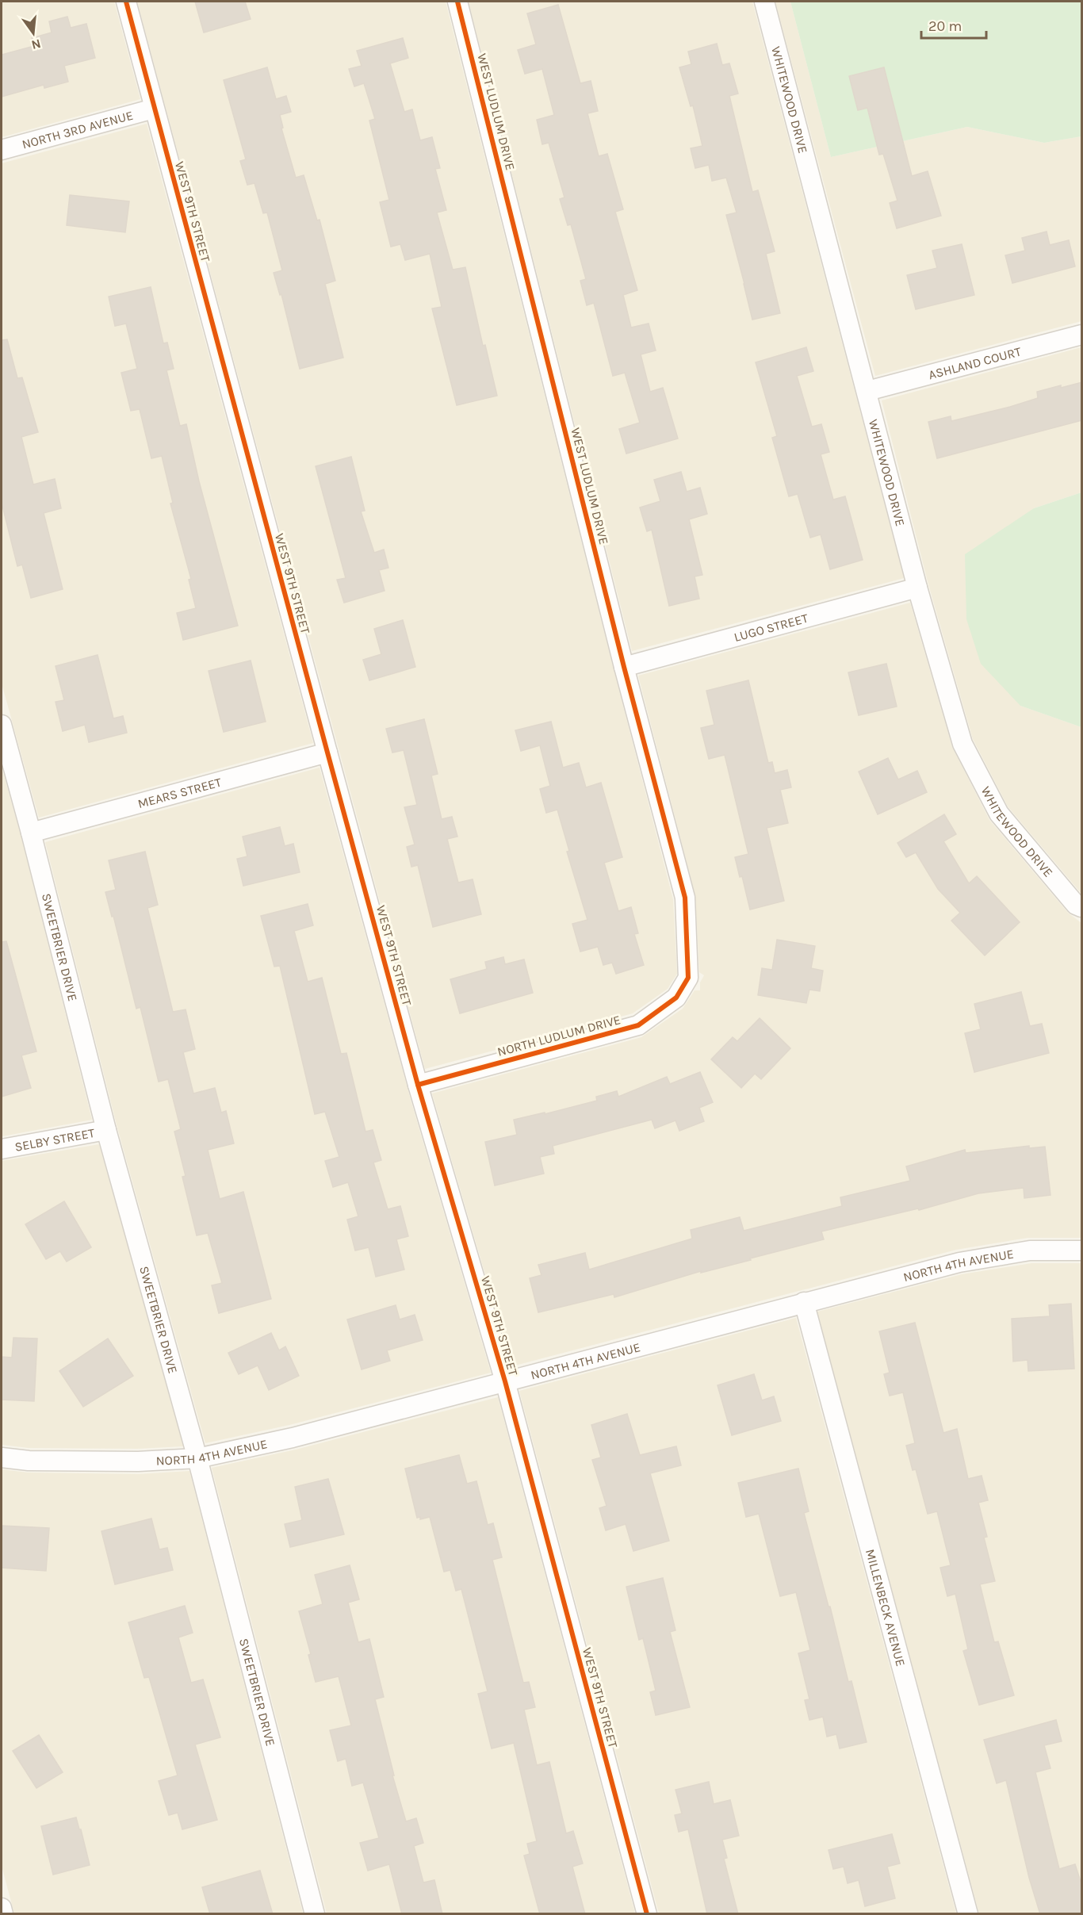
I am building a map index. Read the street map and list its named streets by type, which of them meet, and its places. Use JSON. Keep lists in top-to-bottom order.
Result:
{
  "streets": {
    "street": [
      "WHITEWOOD DRIVE",
      "WEST LUDLUM DRIVE",
      "NORTH 3RD AVENUE",
      "WEST 9TH STREET",
      "ASHLAND COURT",
      "LUGO STREET",
      "MEARS STREET",
      "SWEETBRIER DRIVE",
      "NORTH LUDLUM DRIVE",
      "SELBY STREET",
      "NORTH 4TH AVENUE",
      "MILLENBECK AVENUE"
    ]
  },
  "crossings": [
    ["WHITEWOOD DRIVE", "ASHLAND COURT"],
    ["WHITEWOOD DRIVE", "LUGO STREET"],
    ["WEST LUDLUM DRIVE", "LUGO STREET"],
    ["WEST LUDLUM DRIVE", "NORTH LUDLUM DRIVE"],
    ["NORTH 3RD AVENUE", "WEST 9TH STREET"],
    ["WEST 9TH STREET", "MEARS STREET"],
    ["WEST 9TH STREET", "NORTH LUDLUM DRIVE"],
    ["WEST 9TH STREET", "NORTH 4TH AVENUE"],
    ["MEARS STREET", "SWEETBRIER DRIVE"],
    ["SWEETBRIER DRIVE", "SELBY STREET"],
    ["SWEETBRIER DRIVE", "NORTH 4TH AVENUE"],
    ["NORTH 4TH AVENUE", "MILLENBECK AVENUE"]
  ],
  "scale_bar": "20 m",
  "north": "bottom"
}
